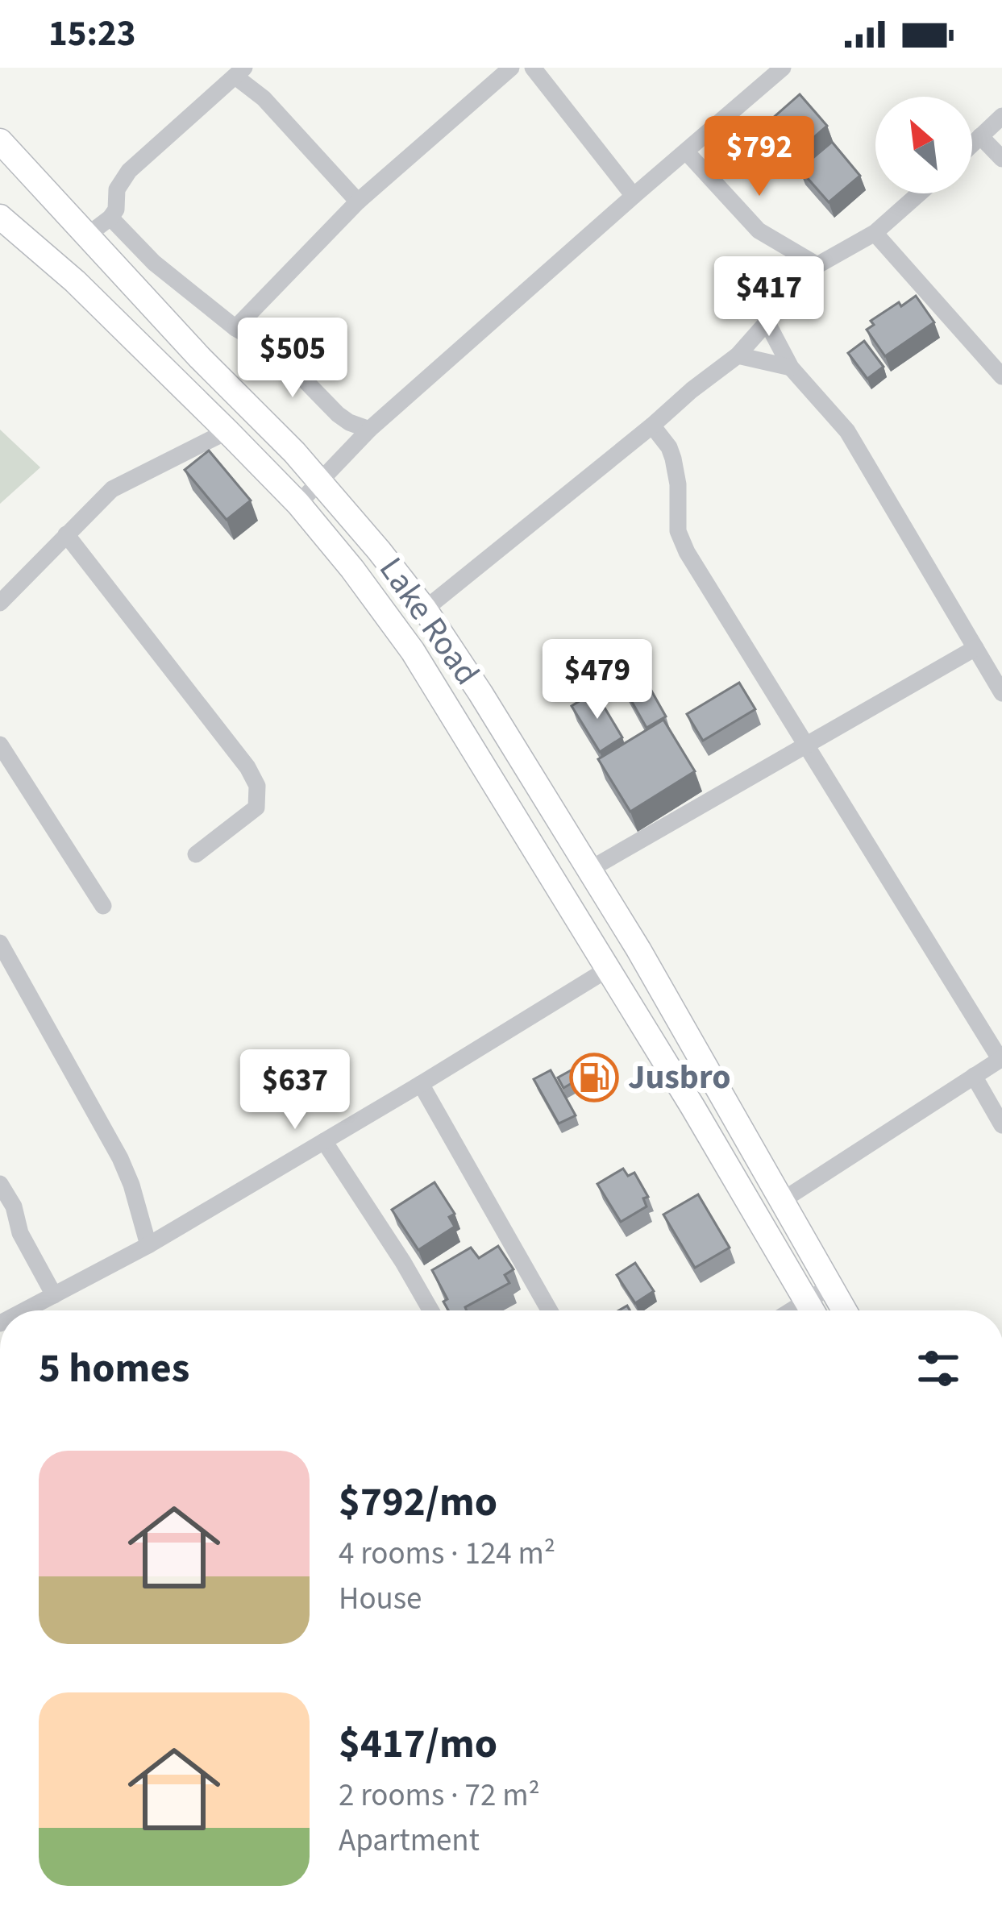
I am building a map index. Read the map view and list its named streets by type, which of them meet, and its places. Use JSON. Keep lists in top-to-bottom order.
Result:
{
  "streets": {
    "main road": ["Lake Road"]
  },
  "places": {
    "fuel station": ["Jusbro"]
  },
  "north": "top left",
  "page": {
    "status": "15:23",
    "price": [
      "$792",
      "$417",
      "$505",
      "$479",
      "$637"
    ],
    "heading": "5 homes",
    "list": [
      {
        "name": "$792/mo",
        "note": "4 rooms · 124 m² · House"
      },
      {
        "name": "$417/mo",
        "note": "2 rooms · 72 m² · Apartment"
      }
    ]
  }
}
